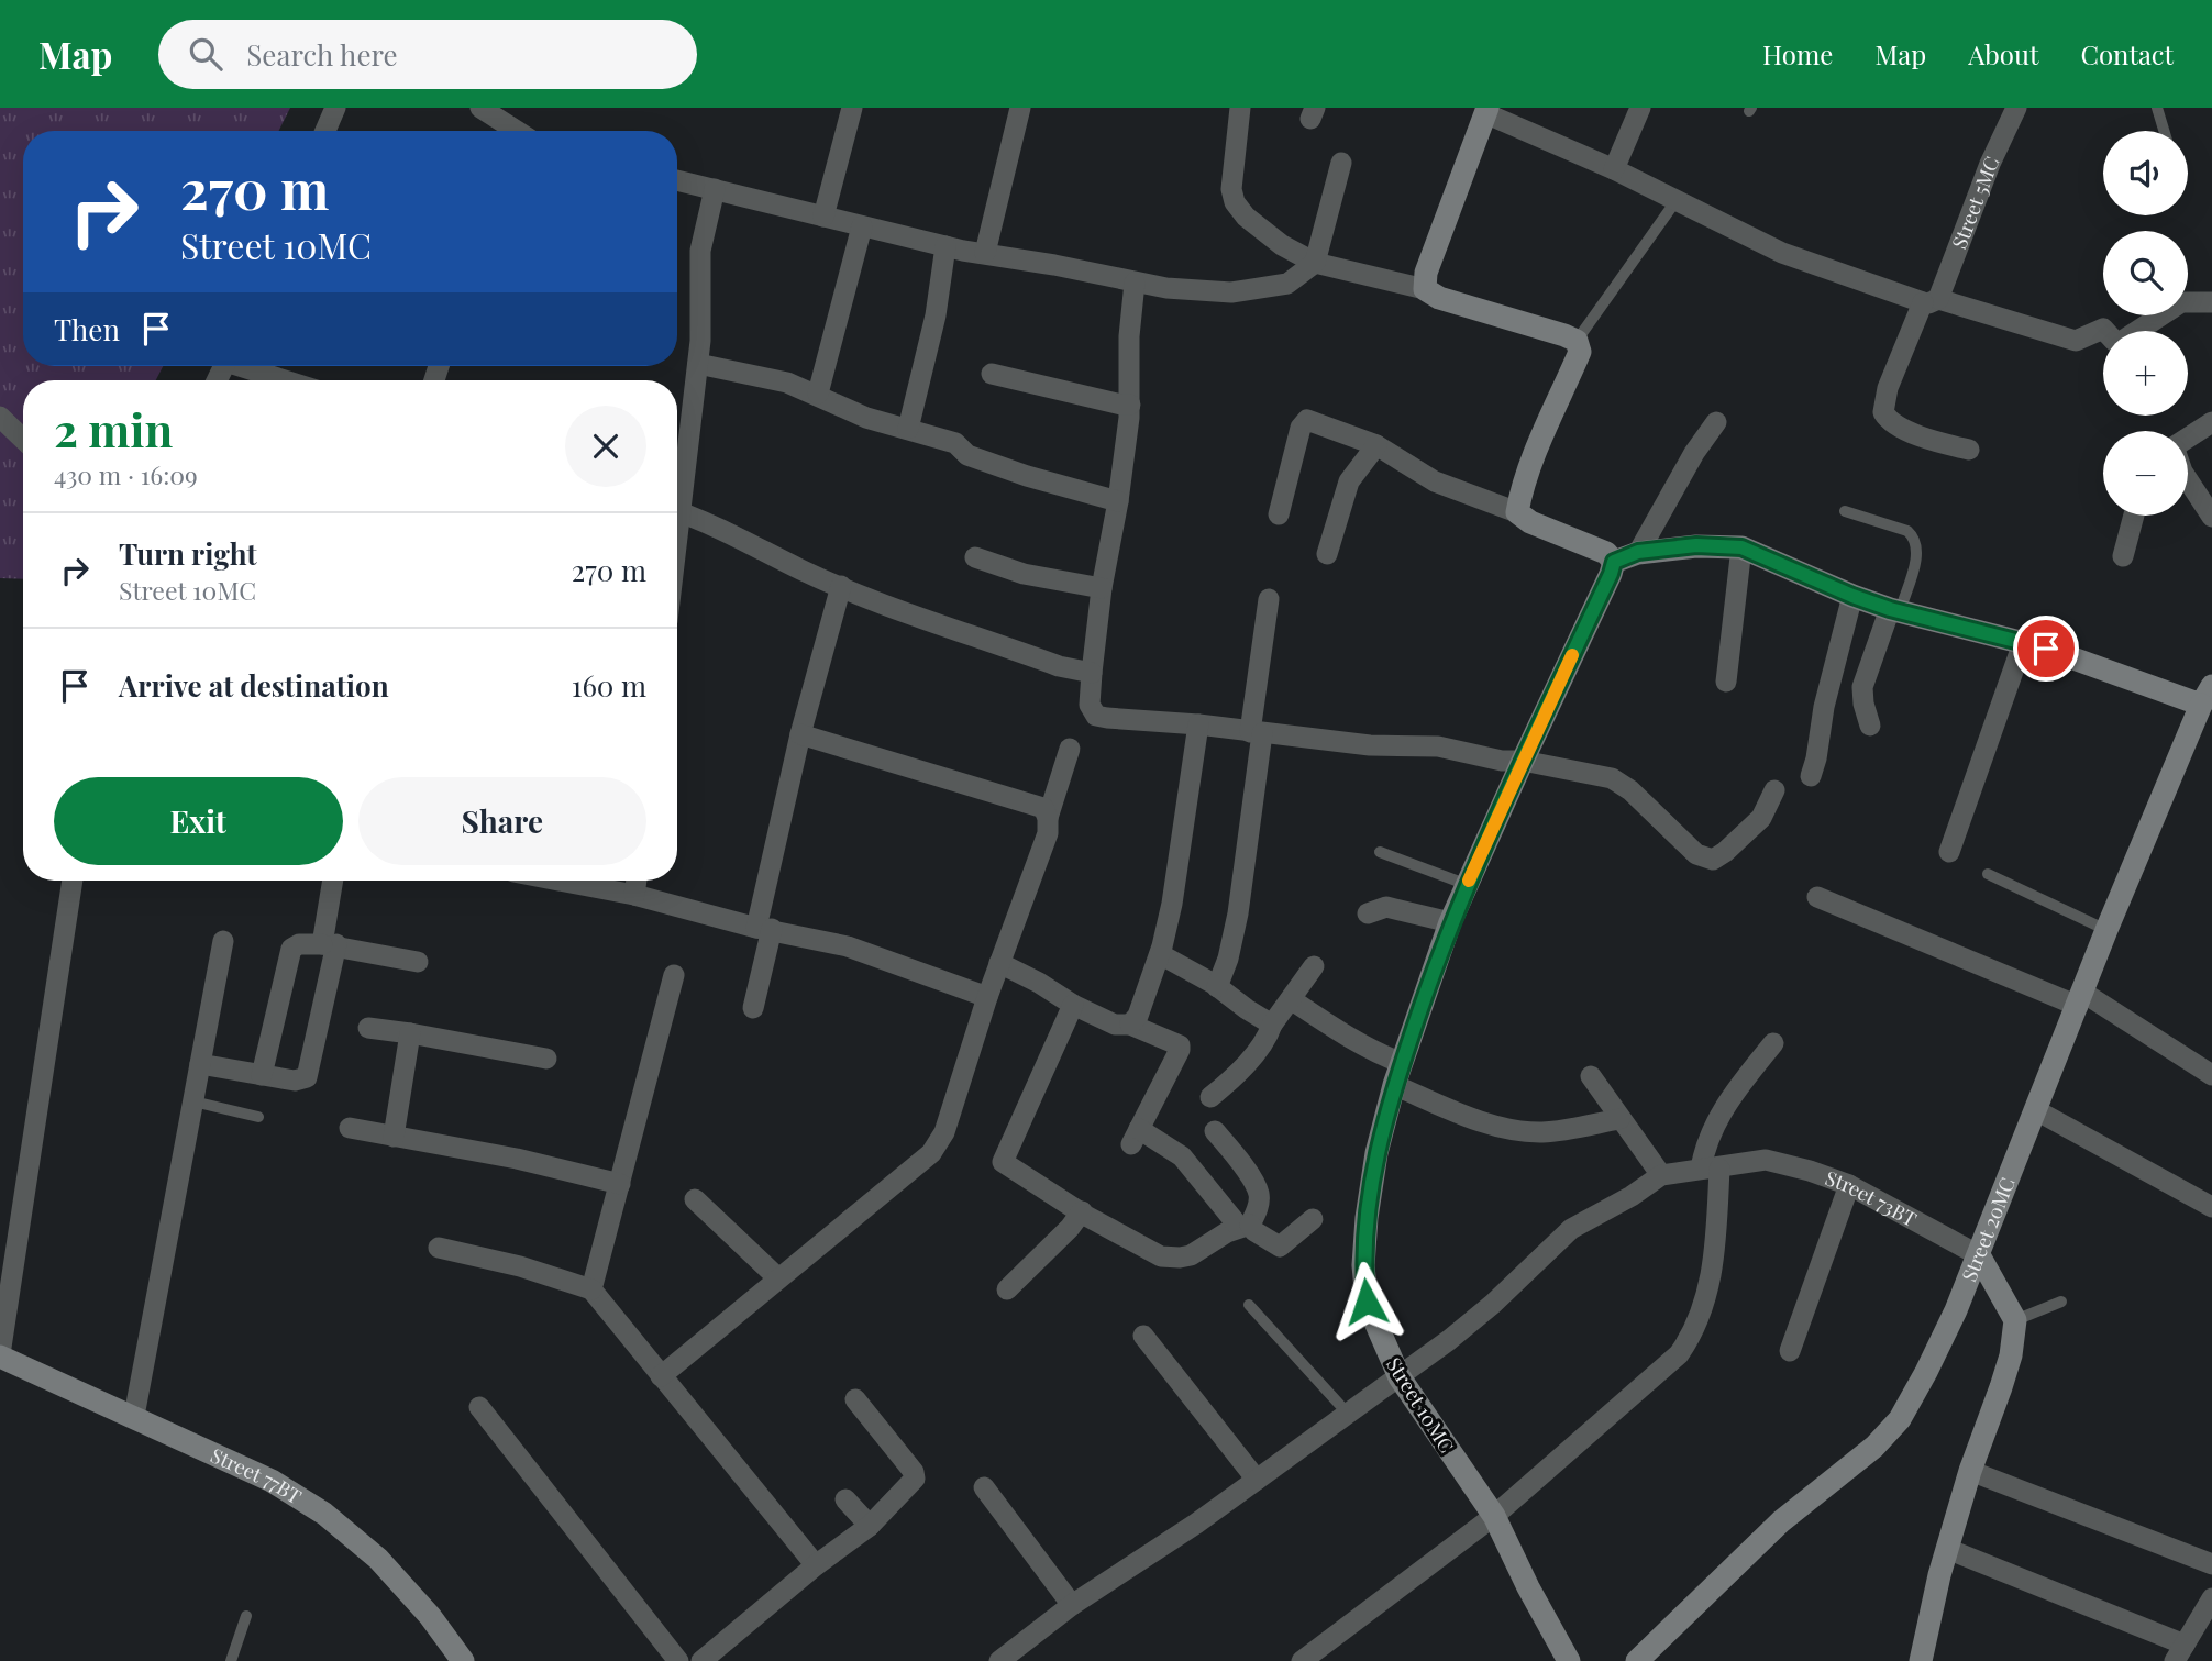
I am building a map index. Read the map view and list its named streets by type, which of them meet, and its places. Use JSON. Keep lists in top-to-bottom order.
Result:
{
  "streets": {
    "street": [
      "Street 5MC",
      "Street 73BT",
      "Street 20MC",
      "Street 10MC",
      "Street 77BT"
    ]
  },
  "crossings": [
    ["Street 73BT", "Street 20MC"],
    ["Street 73BT", "Street 10MC"]
  ],
  "page": {
    "header": "Map",
    "search": "Search here",
    "nav": [
      "Home",
      "Map",
      "About",
      "Contact"
    ],
    "map_buttons": ["+", "−"],
    "turn": ["270 m", "Street 10MC"],
    "then": "Then",
    "heading": ["2 min", "430 m · 16:09"],
    "list": [
      {
        "name": "Turn right",
        "note": "Street 10MC",
        "value": "270 m"
      },
      {
        "name": "Arrive at destination",
        "value": "160 m"
      }
    ],
    "buttons": ["Exit", "Share"]
  }
}
